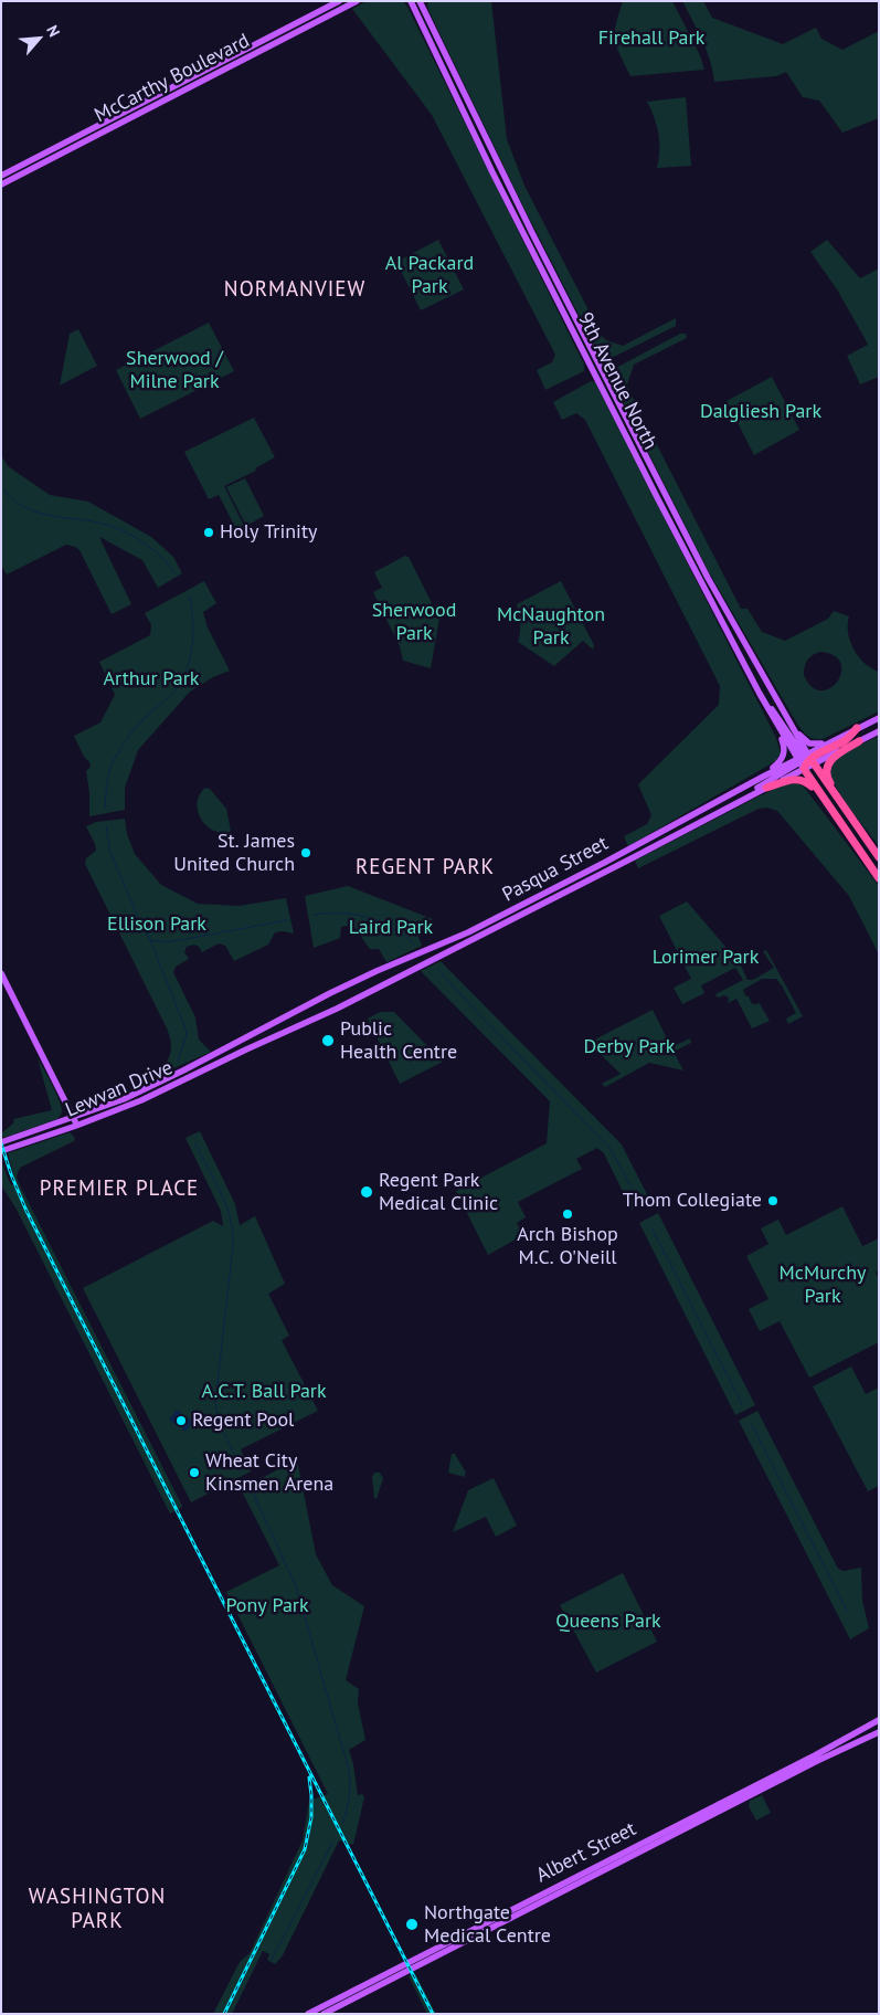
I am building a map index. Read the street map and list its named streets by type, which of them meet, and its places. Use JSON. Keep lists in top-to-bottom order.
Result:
{
  "streets": {
    "main road": [
      "McCarthy Boulevard",
      "9th Avenue North",
      "Pasqua Street",
      "Lewvan Drive",
      "Albert Street"
    ]
  },
  "crossings": [
    ["9th Avenue North", "Pasqua Street"],
    ["Pasqua Street", "Lewvan Drive"]
  ],
  "districts": [
    "NORMANVIEW",
    "REGENT PARK",
    "PREMIER PLACE",
    "WASHINGTON PARK"
  ],
  "parks": [
    "Firehall Park",
    "Al Packard Park",
    "Sherwood / Milne Park",
    "Dalgliesh Park",
    "Sherwood Park",
    "McNaughton Park",
    "Arthur Park",
    "Ellison Park",
    "Laird Park",
    "Lorimer Park",
    "Derby Park",
    "McMurchy Park",
    "A.C.T. Ball Park",
    "Pony Park",
    "Queens Park"
  ],
  "places": [
    "Holy Trinity",
    "St. James United Church",
    "Public Health Centre",
    "Regent Park Medical Clinic",
    "Thom Collegiate",
    "Arch Bishop M.C. O'Neill",
    "Regent Pool",
    "Wheat City Kinsmen Arena",
    "Northgate Medical Centre"
  ],
  "north": "top right"
}
